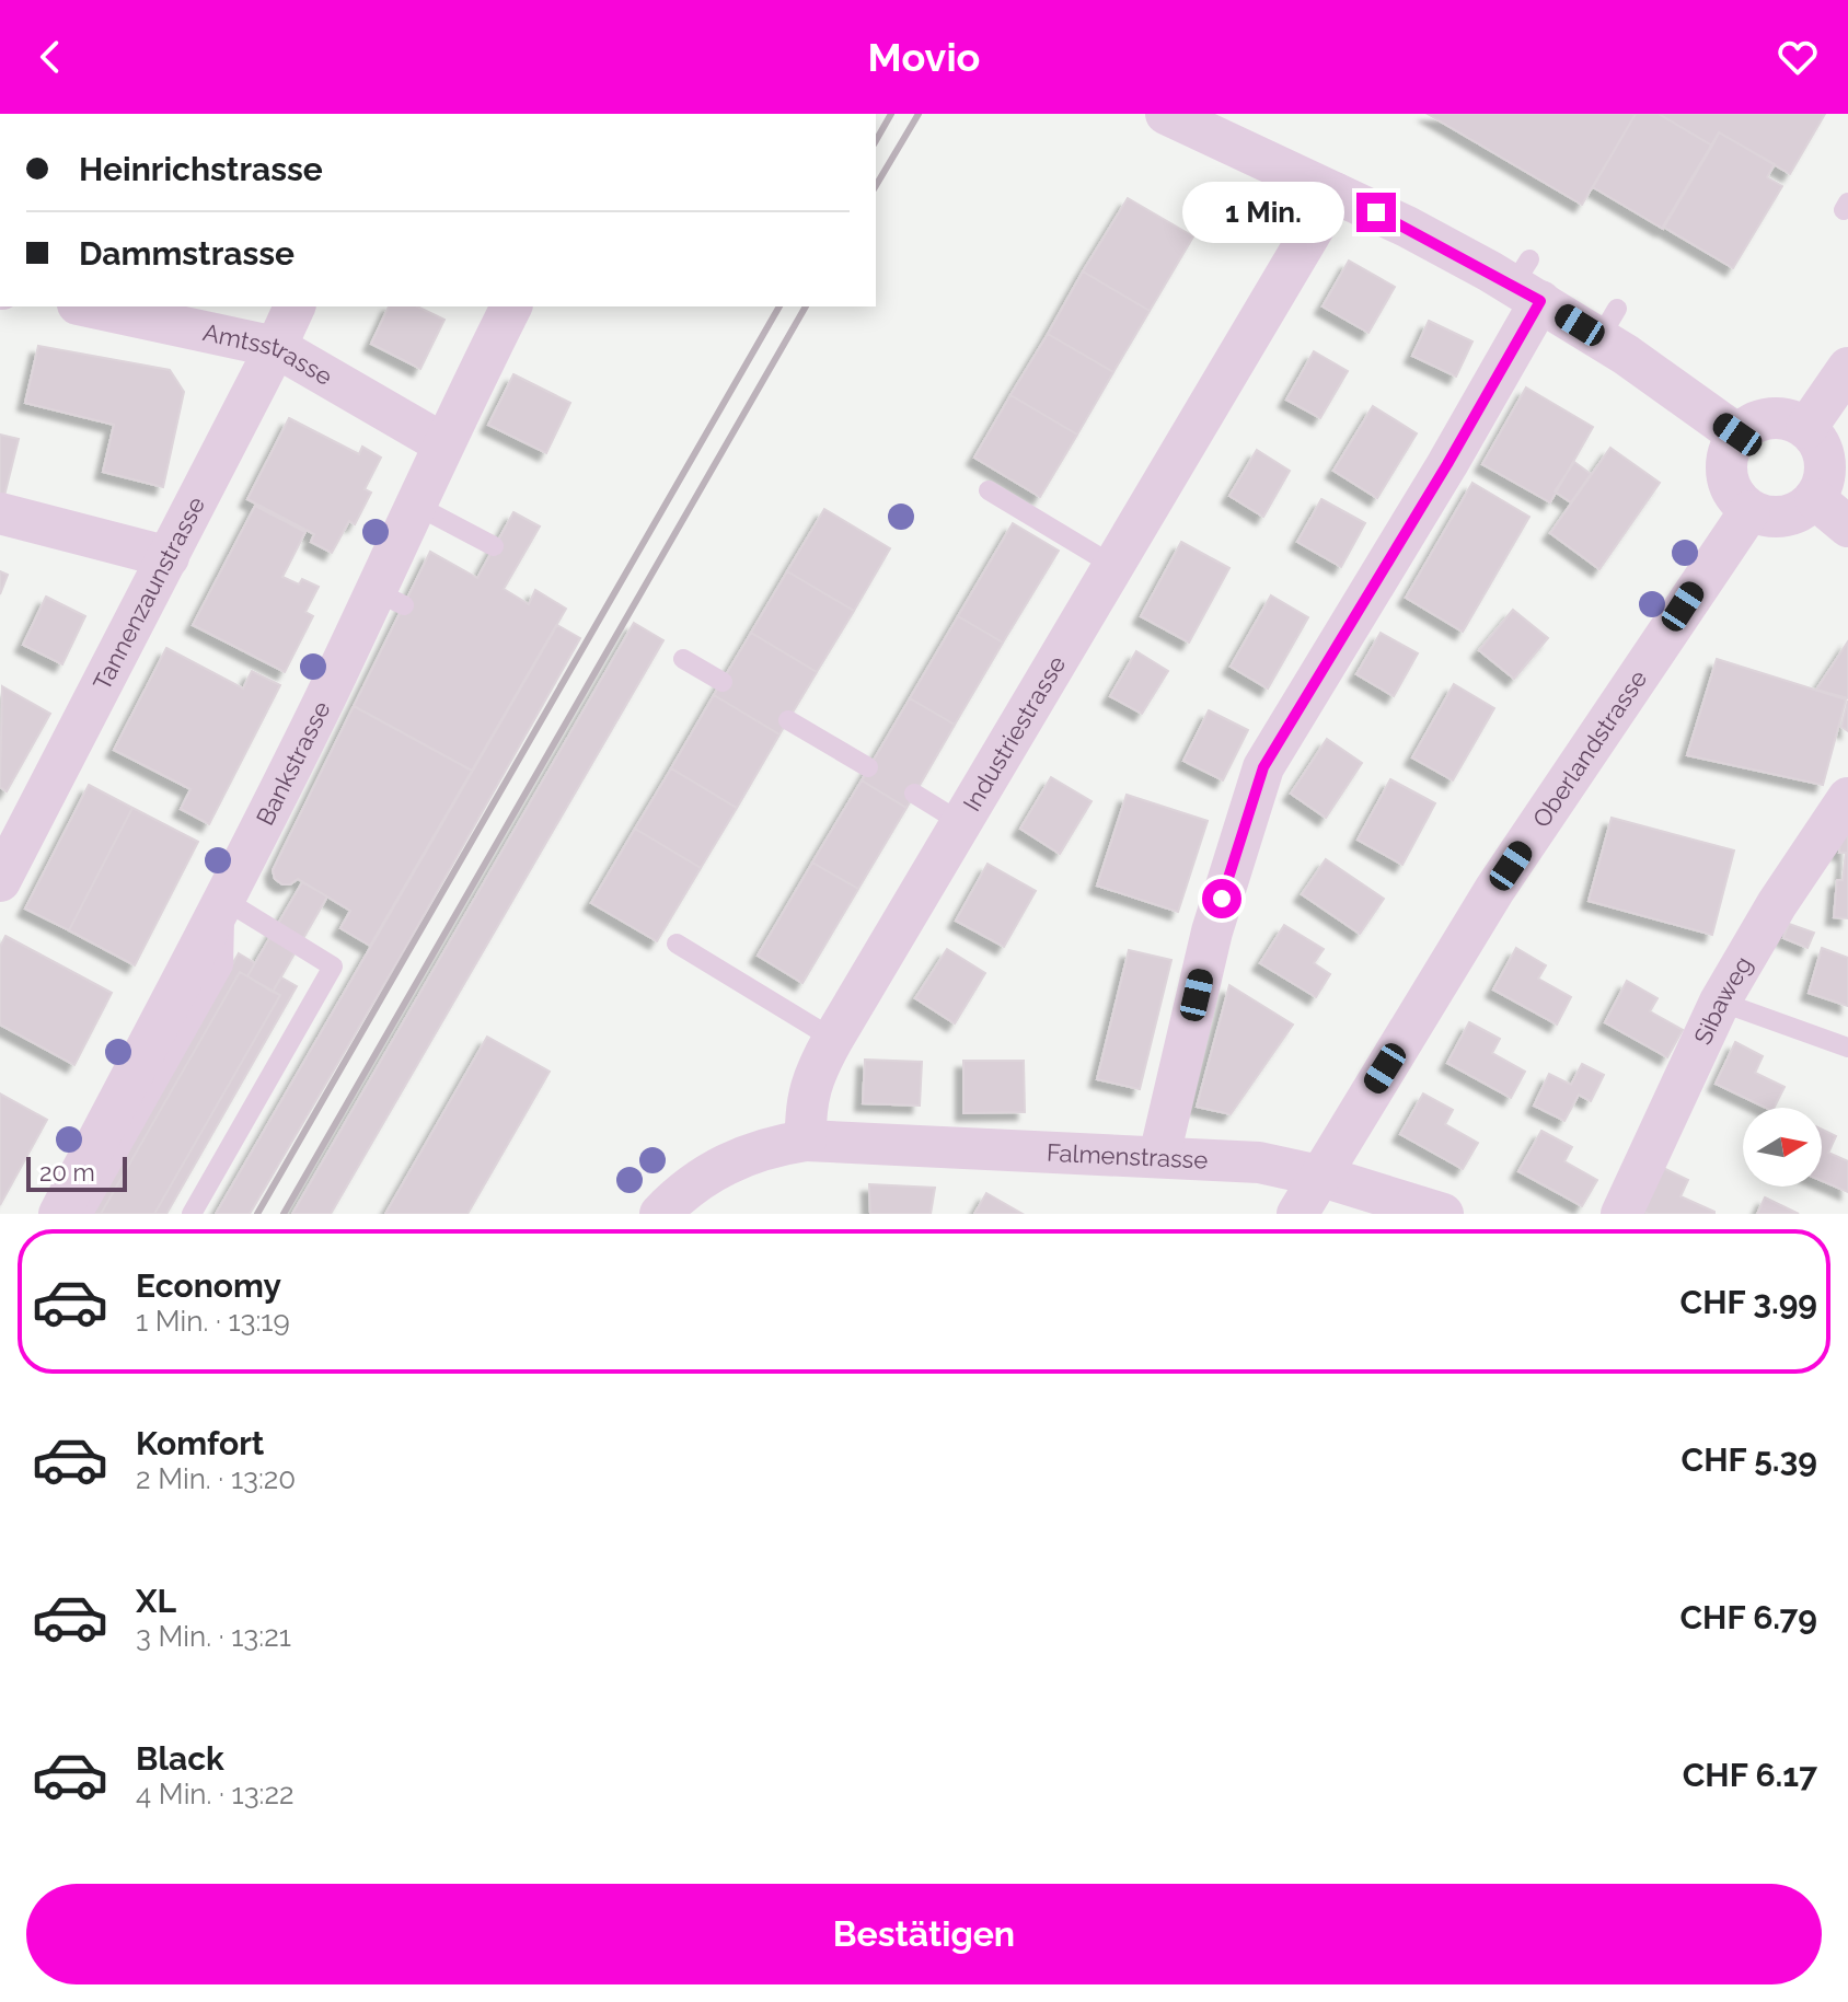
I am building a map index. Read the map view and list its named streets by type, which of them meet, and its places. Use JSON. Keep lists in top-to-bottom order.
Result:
{
  "streets": {
    "street": [
      "Amtsstrasse",
      "Tannenzaunstrasse",
      "Industriestrasse",
      "Oberlandstrasse",
      "Bankstrasse",
      "Sibaweg",
      "Falmenstrasse"
    ]
  },
  "crossings": [
    ["Amtsstrasse", "Tannenzaunstrasse"],
    ["Amtsstrasse", "Bankstrasse"],
    ["Industriestrasse", "Falmenstrasse"],
    ["Oberlandstrasse", "Falmenstrasse"]
  ],
  "scale_bar": "20 m",
  "north": "right",
  "page": {
    "header": "Movio",
    "banner": ["Heinrichstrasse", "Dammstrasse"],
    "bubble": "1 Min.",
    "scale": "20 m",
    "list": [
      {
        "name": "Economy",
        "note": "1 Min. · 13:19",
        "value": "CHF 3.99"
      },
      {
        "name": "Komfort",
        "note": "2 Min. · 13:20",
        "value": "CHF 5.39"
      },
      {
        "name": "XL",
        "note": "3 Min. · 13:21",
        "value": "CHF 6.79"
      },
      {
        "name": "Black",
        "note": "4 Min. · 13:22",
        "value": "CHF 6.17"
      }
    ],
    "buttons": "Bestätigen"
  }
}
